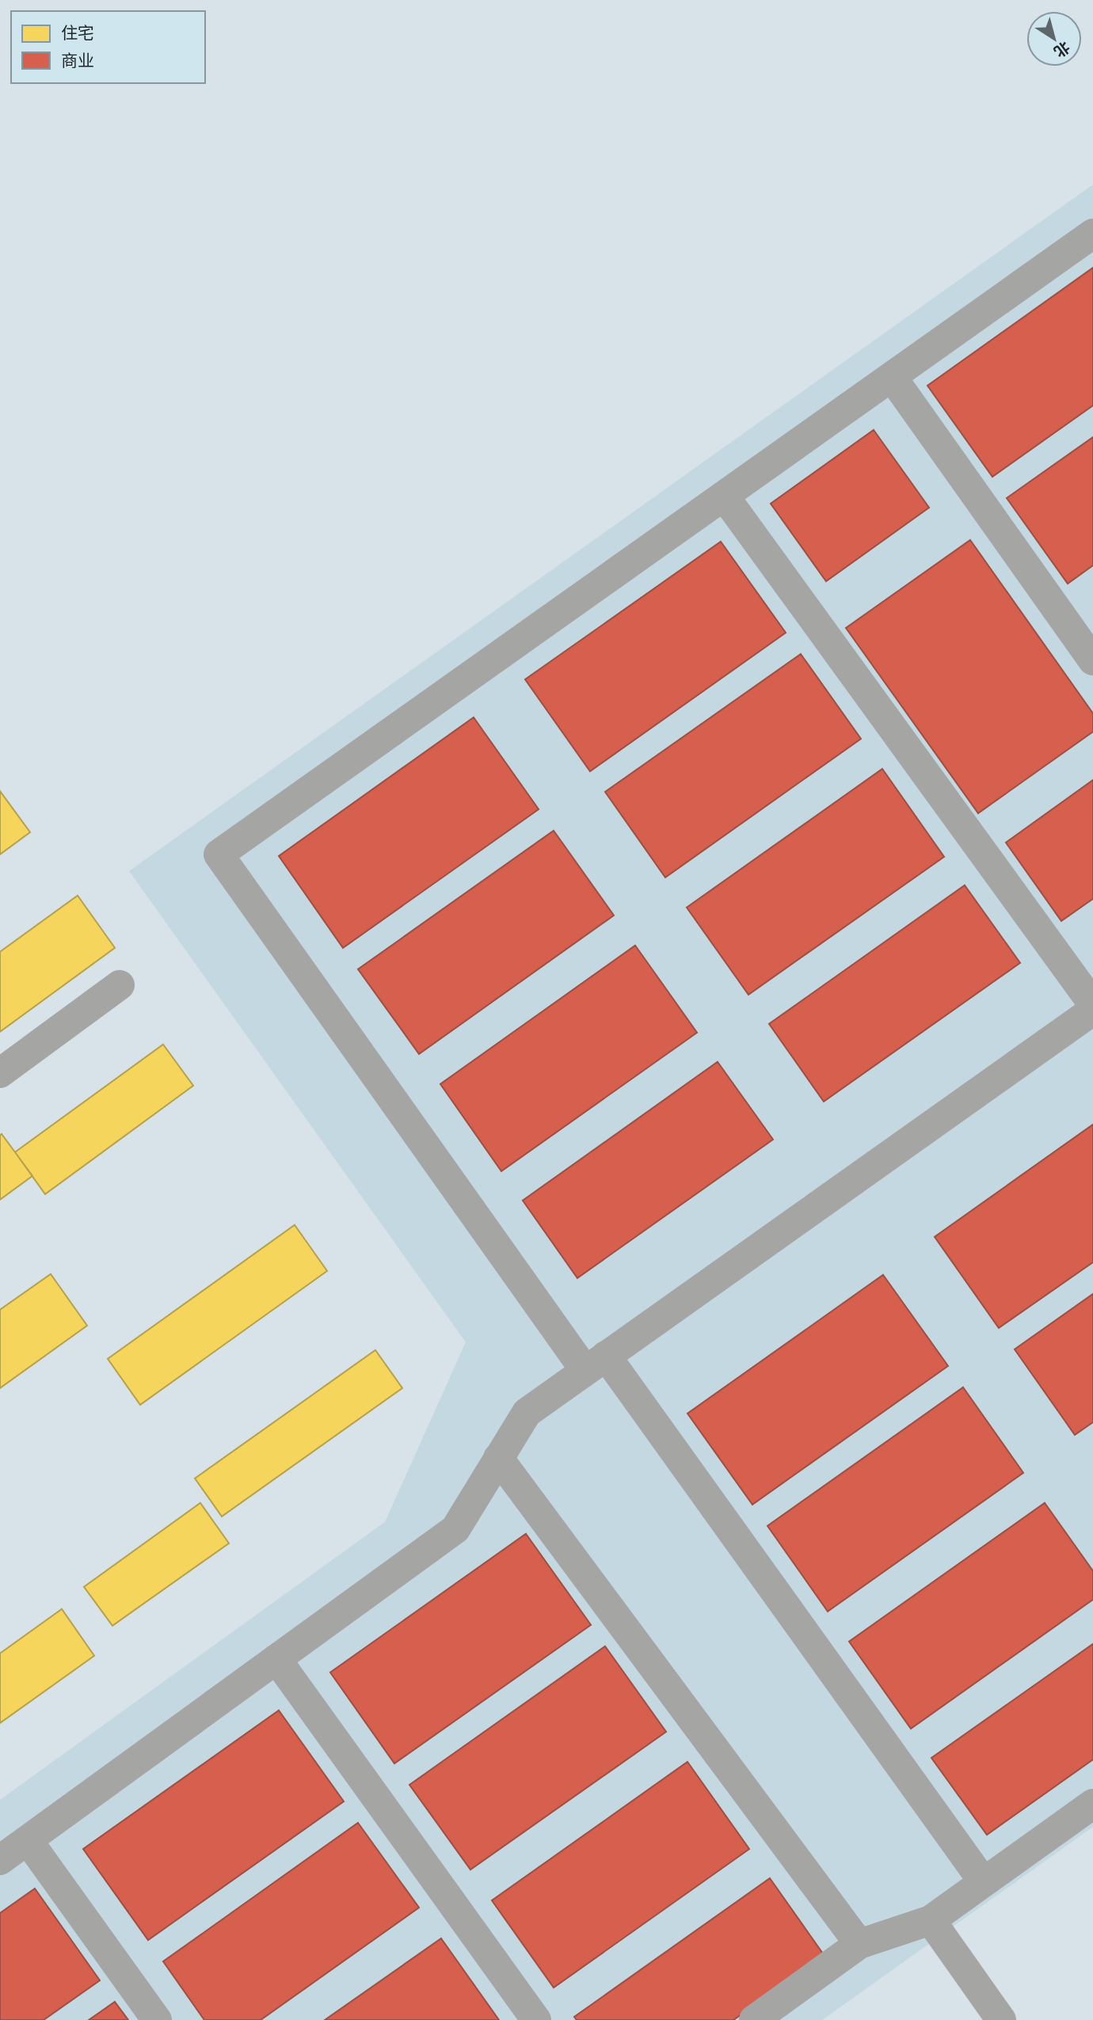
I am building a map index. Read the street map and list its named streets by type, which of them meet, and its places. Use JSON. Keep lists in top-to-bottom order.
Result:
{
  "legend": ["住宅", "商业"],
  "north": "bottom right"
}
